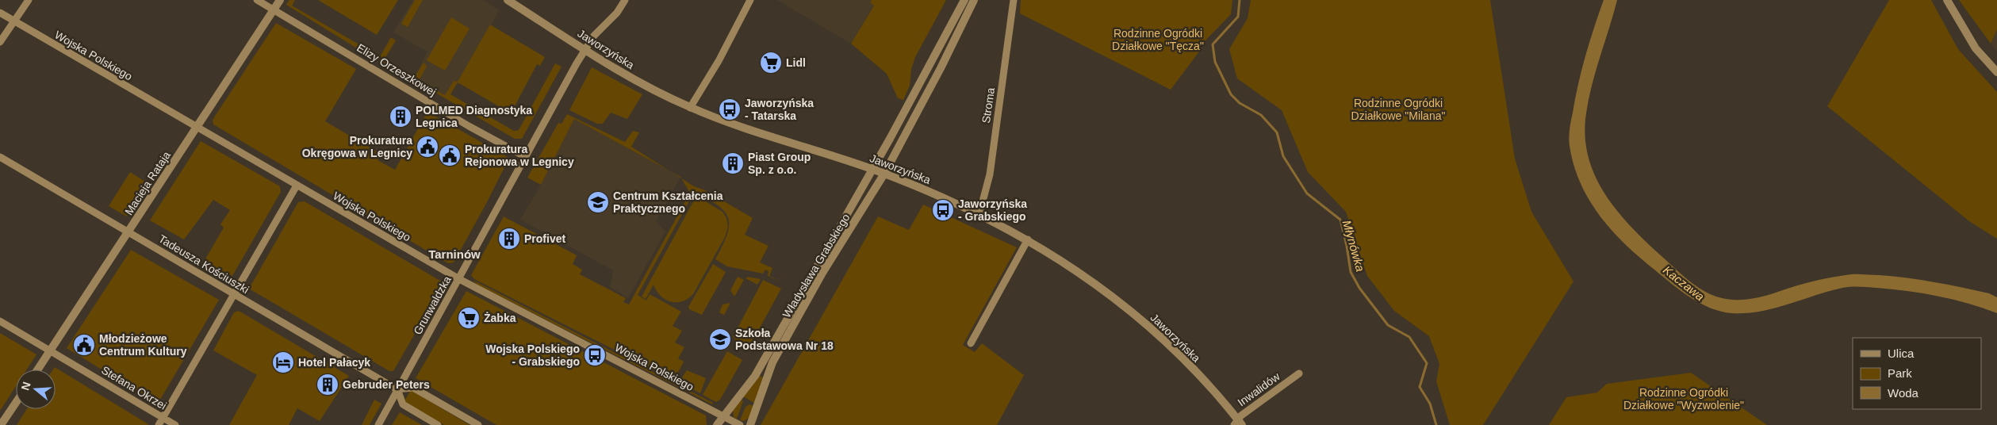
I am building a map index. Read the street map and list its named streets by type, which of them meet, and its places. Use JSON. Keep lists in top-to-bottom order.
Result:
{
  "streets": {
    "street": [
      "Jaworzyńska",
      "Wojska Polskiego",
      "Elizy Orzeszkowej",
      "Stroma",
      "Macieja Rataja",
      "Tadeusza Kościuszki",
      "Władysława Grabskiego",
      "Grunwaldzka",
      "Stefana Okrzei",
      "Inwalidów"
    ]
  },
  "crossings": [
    ["Jaworzyńska", "Stroma"],
    ["Jaworzyńska", "Władysława Grabskiego"],
    ["Jaworzyńska", "Grunwaldzka"],
    ["Jaworzyńska", "Inwalidów"],
    ["Wojska Polskiego", "Macieja Rataja"],
    ["Wojska Polskiego", "Władysława Grabskiego"],
    ["Wojska Polskiego", "Grunwaldzka"],
    ["Elizy Orzeszkowej", "Macieja Rataja"],
    ["Elizy Orzeszkowej", "Grunwaldzka"],
    ["Macieja Rataja", "Tadeusza Kościuszki"],
    ["Macieja Rataja", "Stefana Okrzei"],
    ["Tadeusza Kościuszki", "Grunwaldzka"]
  ],
  "districts": ["Tarninów"],
  "water": ["Młynówka", "Kaczawa"],
  "parks": ["Rodzinne Ogródki Działkowe \"Tęcza\"", "Rodzinne Ogródki Działkowe \"Milana\"", "Rodzinne Ogródki Działkowe \"Wyzwolenie\""],
  "places": {
    "supermarket": ["Lidl", "Żabka"],
    "bus stop": ["Jaworzyńska - Tatarska", "Jaworzyńska - Grabskiego", "Wojska Polskiego - Grabskiego"],
    "building": [
      "POLMED Diagnostyka Legnica",
      "Piast Group Sp. z o.o.",
      "Profivet",
      "Gebruder Peters"
    ],
    "public building": ["Prokuratura Okręgowa w Legnicy", "Prokuratura Rejonowa w Legnicy", "Młodzieżowe Centrum Kultury"],
    "school or university": ["Centrum Kształcenia Praktycznego", "Szkoła Podstawowa Nr 18"],
    "hotel": ["Hotel Pałacyk"]
  },
  "legend": ["Ulica", "Park", "Woda"],
  "north": "left"
}
